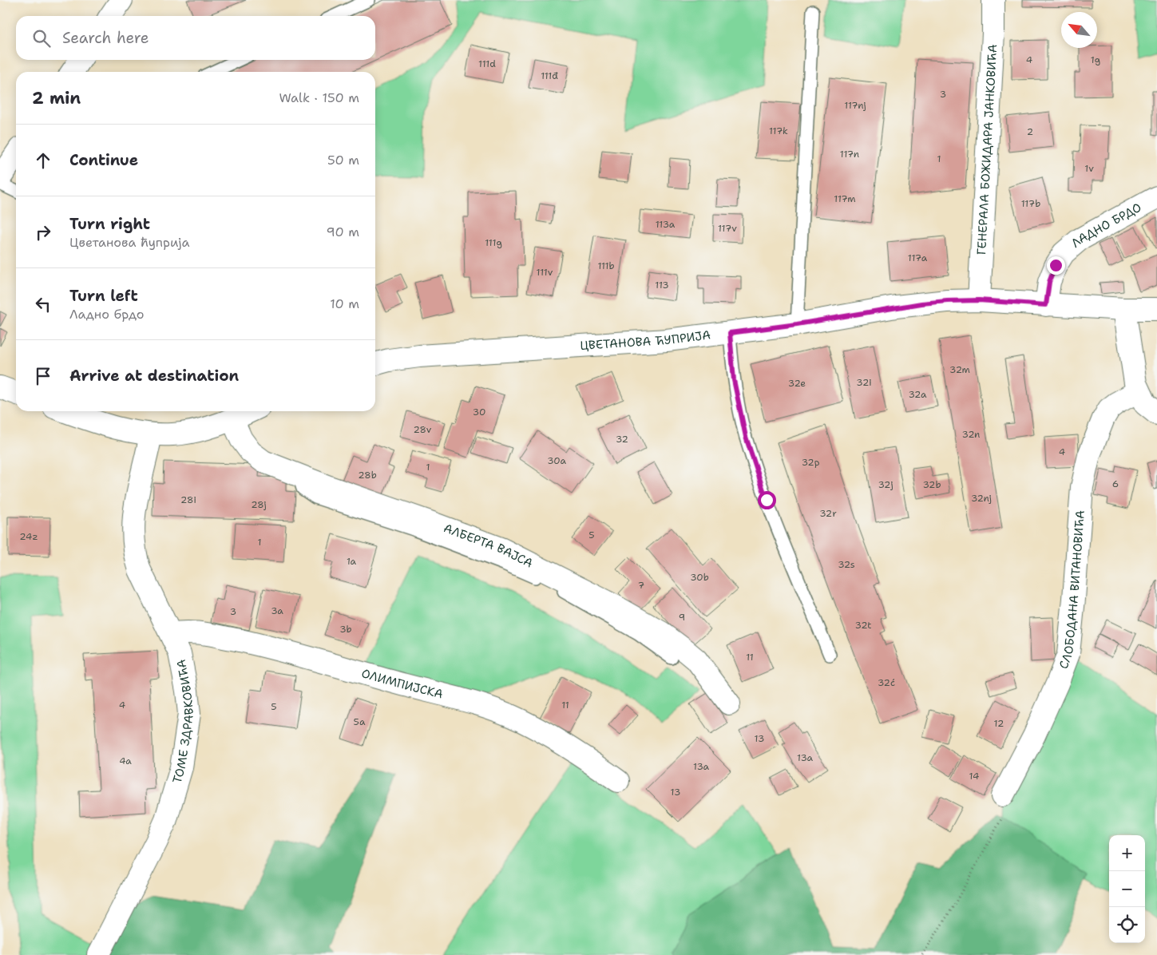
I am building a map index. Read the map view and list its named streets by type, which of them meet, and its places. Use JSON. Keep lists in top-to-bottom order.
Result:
{
  "streets": {
    "street": [
      "ГЕНЕРАЛА БОЖИДАРА ЈАНКОВИЋА",
      "ЛАДНО БРДО",
      "ЦВЕТАНОВА ЋУПРИЈА",
      "АЛБЕРТА ВАЈСА",
      "СЛОБОДАНА ВИТАНОВИЋА",
      "ОЛИМПИЈСКА",
      "ТОМЕ ЗДРАВКОВИЋА"
    ]
  },
  "crossings": [
    ["ГЕНЕРАЛА БОЖИДАРА ЈАНКОВИЋА", "ЦВЕТАНОВА ЋУПРИЈА"],
    ["ЛАДНО БРДО", "ЦВЕТАНОВА ЋУПРИЈА"],
    ["ОЛИМПИЈСКА", "ТОМЕ ЗДРАВКОВИЋА"]
  ],
  "house_numbers": [
    "4",
    "1g",
    "111d",
    "111đ",
    "3",
    "117nj",
    "117k",
    "2",
    "117n",
    "1",
    "1v",
    "117m",
    "117b",
    "113a",
    "117v",
    "111g",
    "117a",
    "111b",
    "111v",
    "113",
    "32m",
    "32i",
    "32e",
    "32a",
    "30",
    "28v",
    "32n",
    "32",
    "4",
    "30a",
    "32p",
    "1",
    "28b",
    "6",
    "32j",
    "32b",
    "32nj",
    "28i",
    "28j",
    "32r",
    "5",
    "24z",
    "1",
    "1a",
    "32s",
    "30b",
    "7",
    "3a",
    "3",
    "9",
    "32t",
    "3b",
    "11",
    "32ć",
    "4",
    "11",
    "5",
    "5a",
    "12",
    "13",
    "13a",
    "4a",
    "13a",
    "14",
    "13"
  ],
  "north": "top left",
  "page": {
    "search": "Search here",
    "heading": ["2 min", "Walk · 150 m"],
    "list": [
      ["Continue", "50 m"],
      ["Turn right", "Цветанова ћуприја", "90 m"],
      ["Turn left", "Ладно брдо", "10 m"],
      "Arrive at destination"
    ],
    "map_buttons": ["+", "−"]
  }
}
